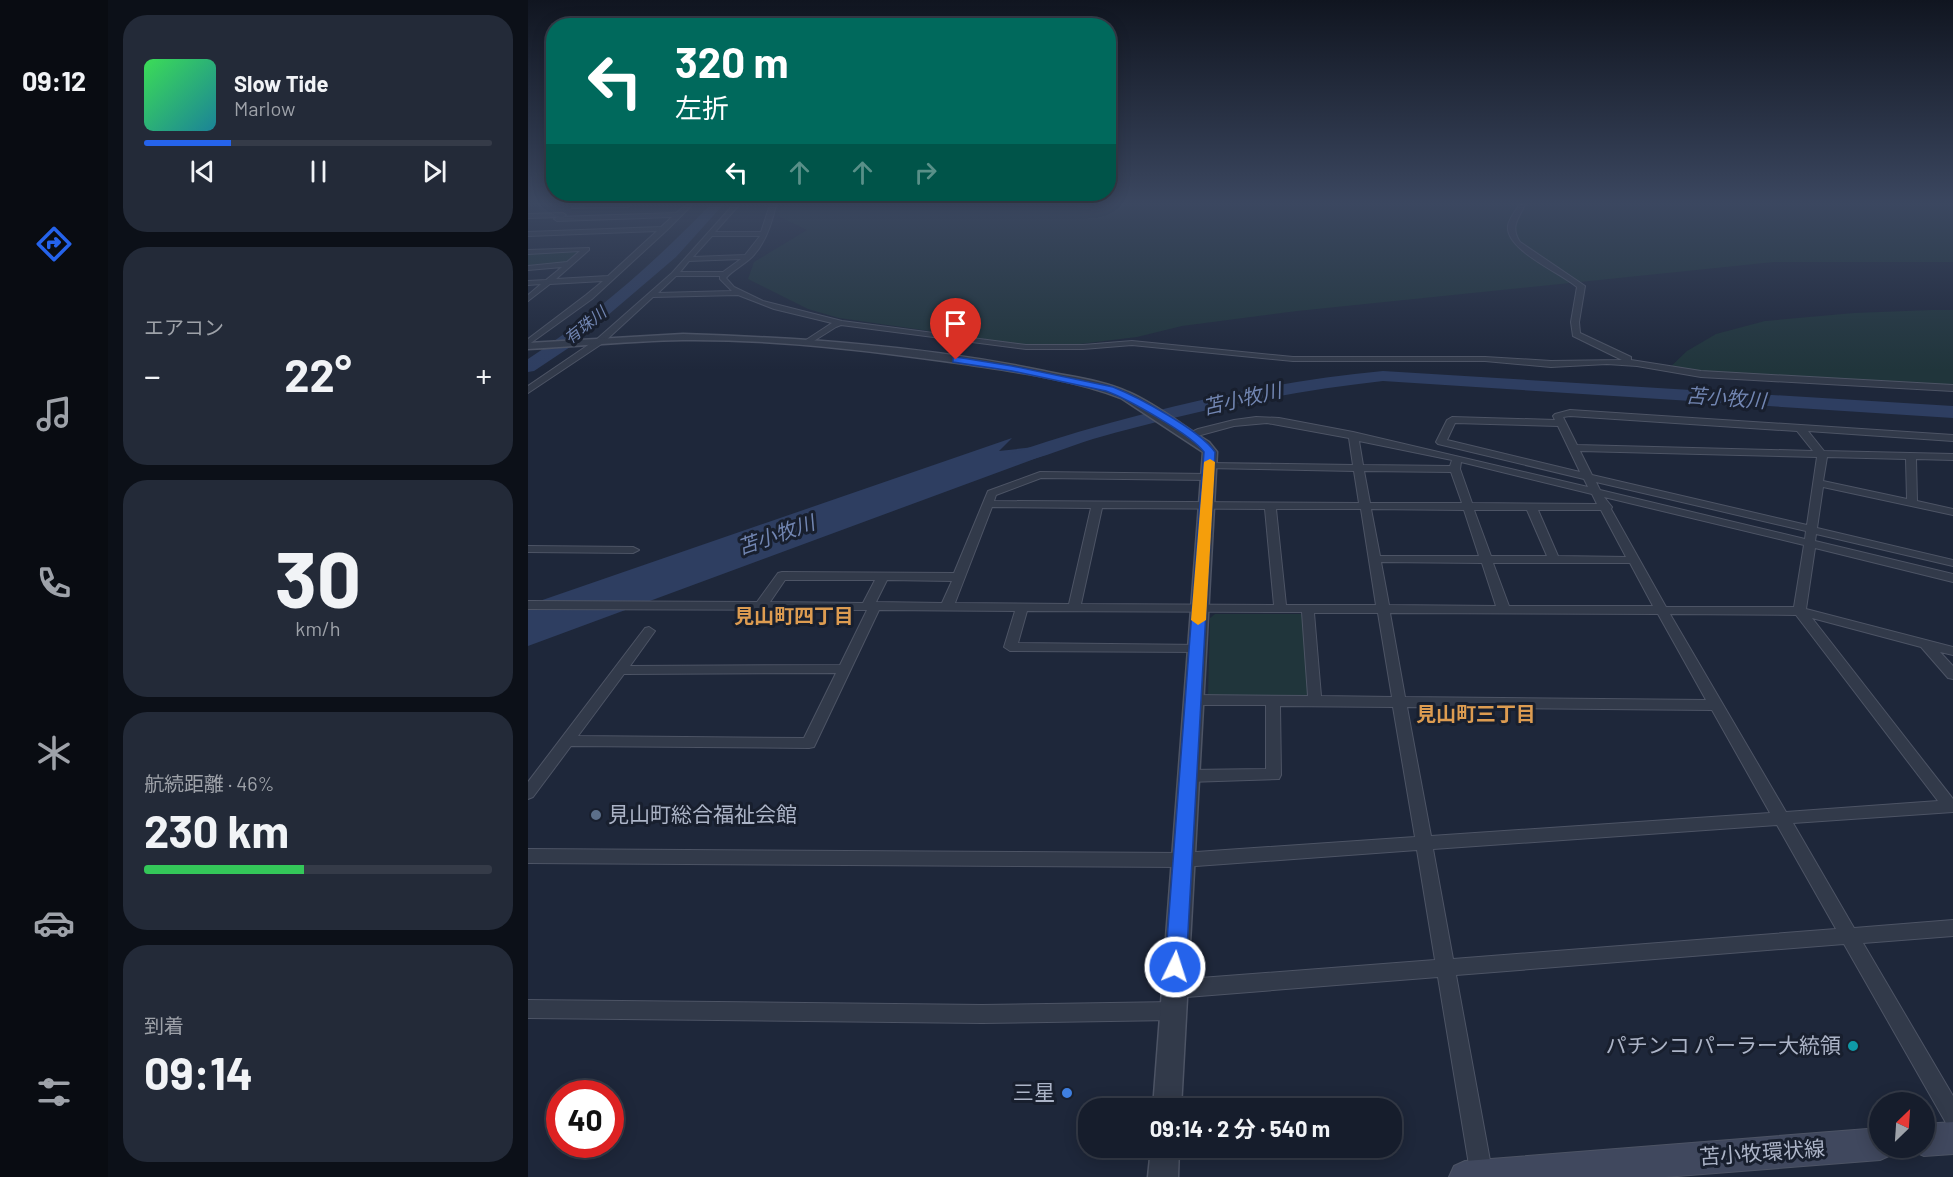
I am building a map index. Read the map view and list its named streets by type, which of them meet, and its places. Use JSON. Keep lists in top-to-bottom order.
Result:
{
  "streets": {
    "main road": ["苫小牧環状線"]
  },
  "districts": ["見山町四丁目", "見山町三丁目"],
  "water": ["有珠川", "苫小牧川"],
  "places": ["見山町総合福祉会館", "パチンコ パーラー大統領", "三星"],
  "north": "top right",
  "page": {
    "tabs": "09:12",
    "turn": ["320 m", "左折"],
    "song": ["Slow Tide", "Marlow"],
    "tile": [
      "エアコン",
      ["30", "km/h"],
      ["航続距離 · 46%", "230 km"],
      ["到着", "09:14"]
    ],
    "heat": ["−", "22°", "+"],
    "limit": "40",
    "trip": "09:14 · 2 分 · 540 m"
  }
}
